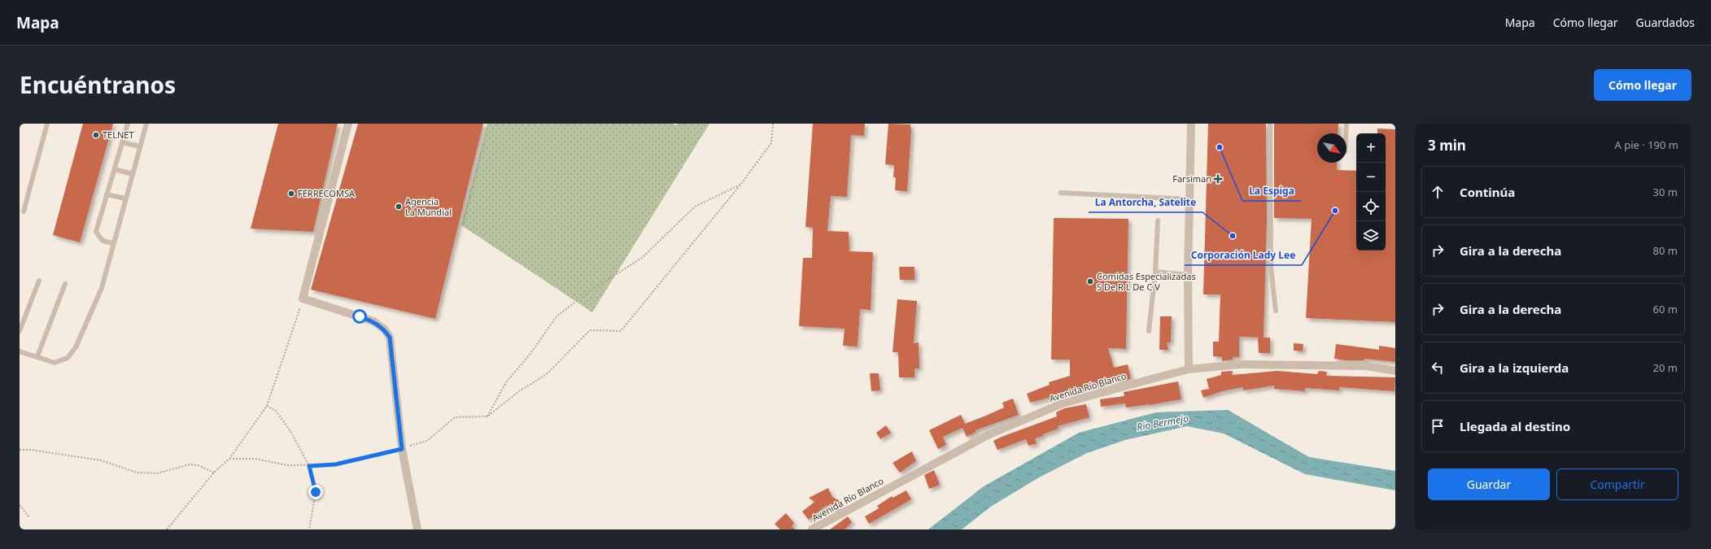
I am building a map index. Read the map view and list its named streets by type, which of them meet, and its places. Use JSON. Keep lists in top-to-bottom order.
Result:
{
  "streets": {
    "street": ["Avenida Río Blanco"]
  },
  "water": ["Río Bermejo"],
  "places": {
    "other": [
      "TELNET",
      "La Espiga",
      "FERRECOMSA",
      "Agencia La Mundial",
      "Corporación Lady Lee",
      "La Antorcha, Satelite",
      "Comidas Especializadas S De R L De C V"
    ],
    "health": ["Farsiman"]
  },
  "north": "bottom right",
  "page": {
    "header": "Mapa",
    "nav": ["Mapa", "Cómo llegar", "Guardados"],
    "title": "Encuéntranos",
    "buttons": [
      "Cómo llegar",
      ["Guardar", "Compartir"]
    ],
    "heading": ["3 min", "A pie · 190 m"],
    "map_buttons": ["+", "−"],
    "list": [
      ["Continúa", "30 m"],
      ["Gira a la derecha", "80 m"],
      ["Gira a la derecha", "60 m"],
      ["Gira a la izquierda", "20 m"],
      "Llegada al destino"
    ]
  }
}
